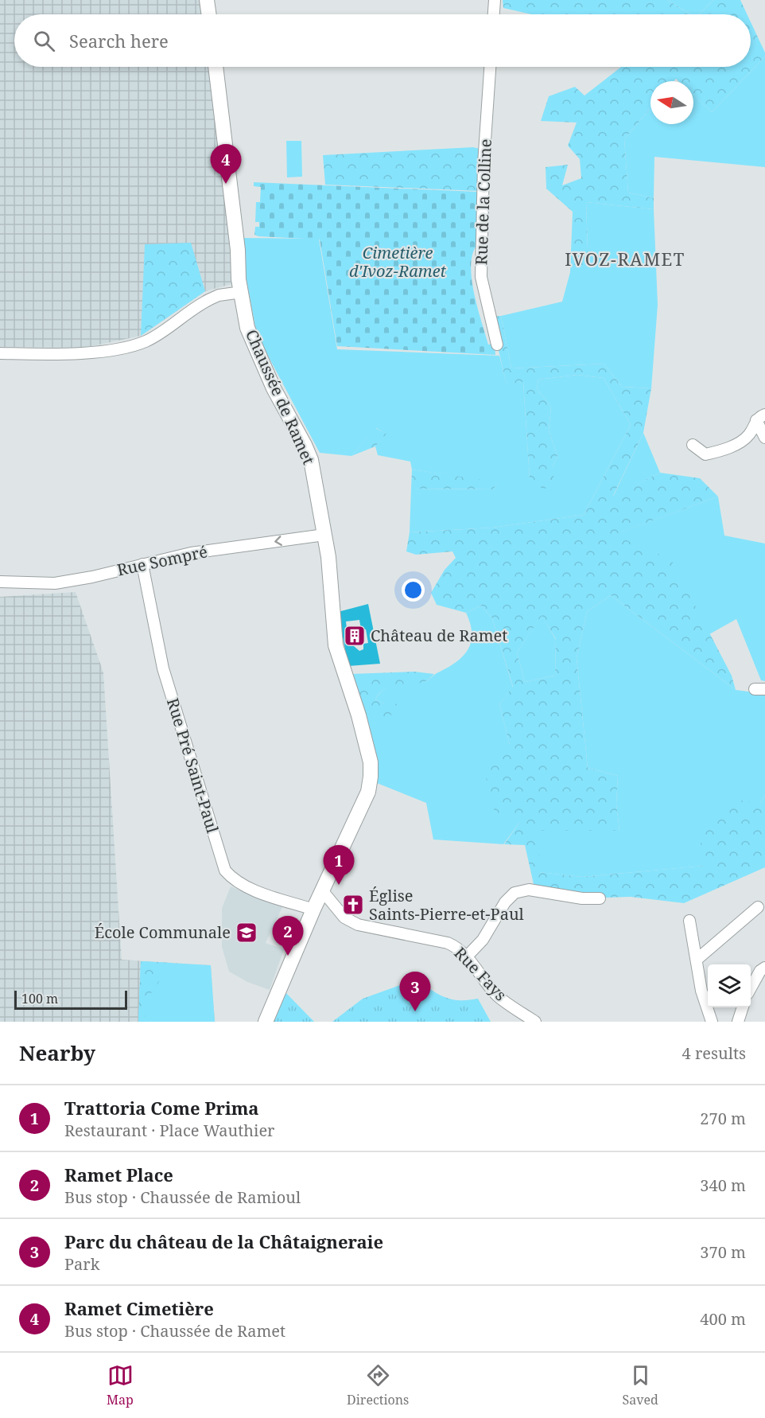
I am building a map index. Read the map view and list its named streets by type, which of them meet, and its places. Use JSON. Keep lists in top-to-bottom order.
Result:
{
  "streets": {
    "main road": ["Chaussée de Ramet"],
    "street": [
      "Rue de la Colline",
      "Rue Sompré",
      "Rue Pré Saint-Paul",
      "Rue Fays"
    ]
  },
  "crossings": [
    ["Chaussée de Ramet", "Rue Sompré"],
    ["Chaussée de Ramet", "Rue Fays"],
    ["Rue Sompré", "Rue Pré Saint-Paul"]
  ],
  "one_way": ["Rue Sompré"],
  "districts": ["IVOZ-RAMET"],
  "parks": ["Cimetière d'Ivoz-Ramet"],
  "places": {
    "building": ["Château de Ramet"],
    "church": ["Église Saints-Pierre-et-Paul"],
    "school or university": ["École Communale"]
  },
  "scale_bar": "100 m",
  "north": "left",
  "page": {
    "search": "Search here",
    "pins": [
      "4",
      "1",
      "2",
      "3"
    ],
    "scale": "100 m",
    "heading": ["Nearby", "4 results"],
    "list": [
      {
        "mark": "1",
        "name": "Trattoria Come Prima",
        "note": "Restaurant · Place Wauthier",
        "value": "270 m"
      },
      {
        "mark": "2",
        "name": "Ramet Place",
        "note": "Bus stop · Chaussée de Ramioul",
        "value": "340 m"
      },
      {
        "mark": "3",
        "name": "Parc du château de la Châtaigneraie",
        "note": "Park",
        "value": "370 m"
      },
      {
        "mark": "4",
        "name": "Ramet Cimetière",
        "note": "Bus stop · Chaussée de Ramet",
        "value": "400 m"
      }
    ],
    "nav": ["Map", "Directions", "Saved"]
  }
}
